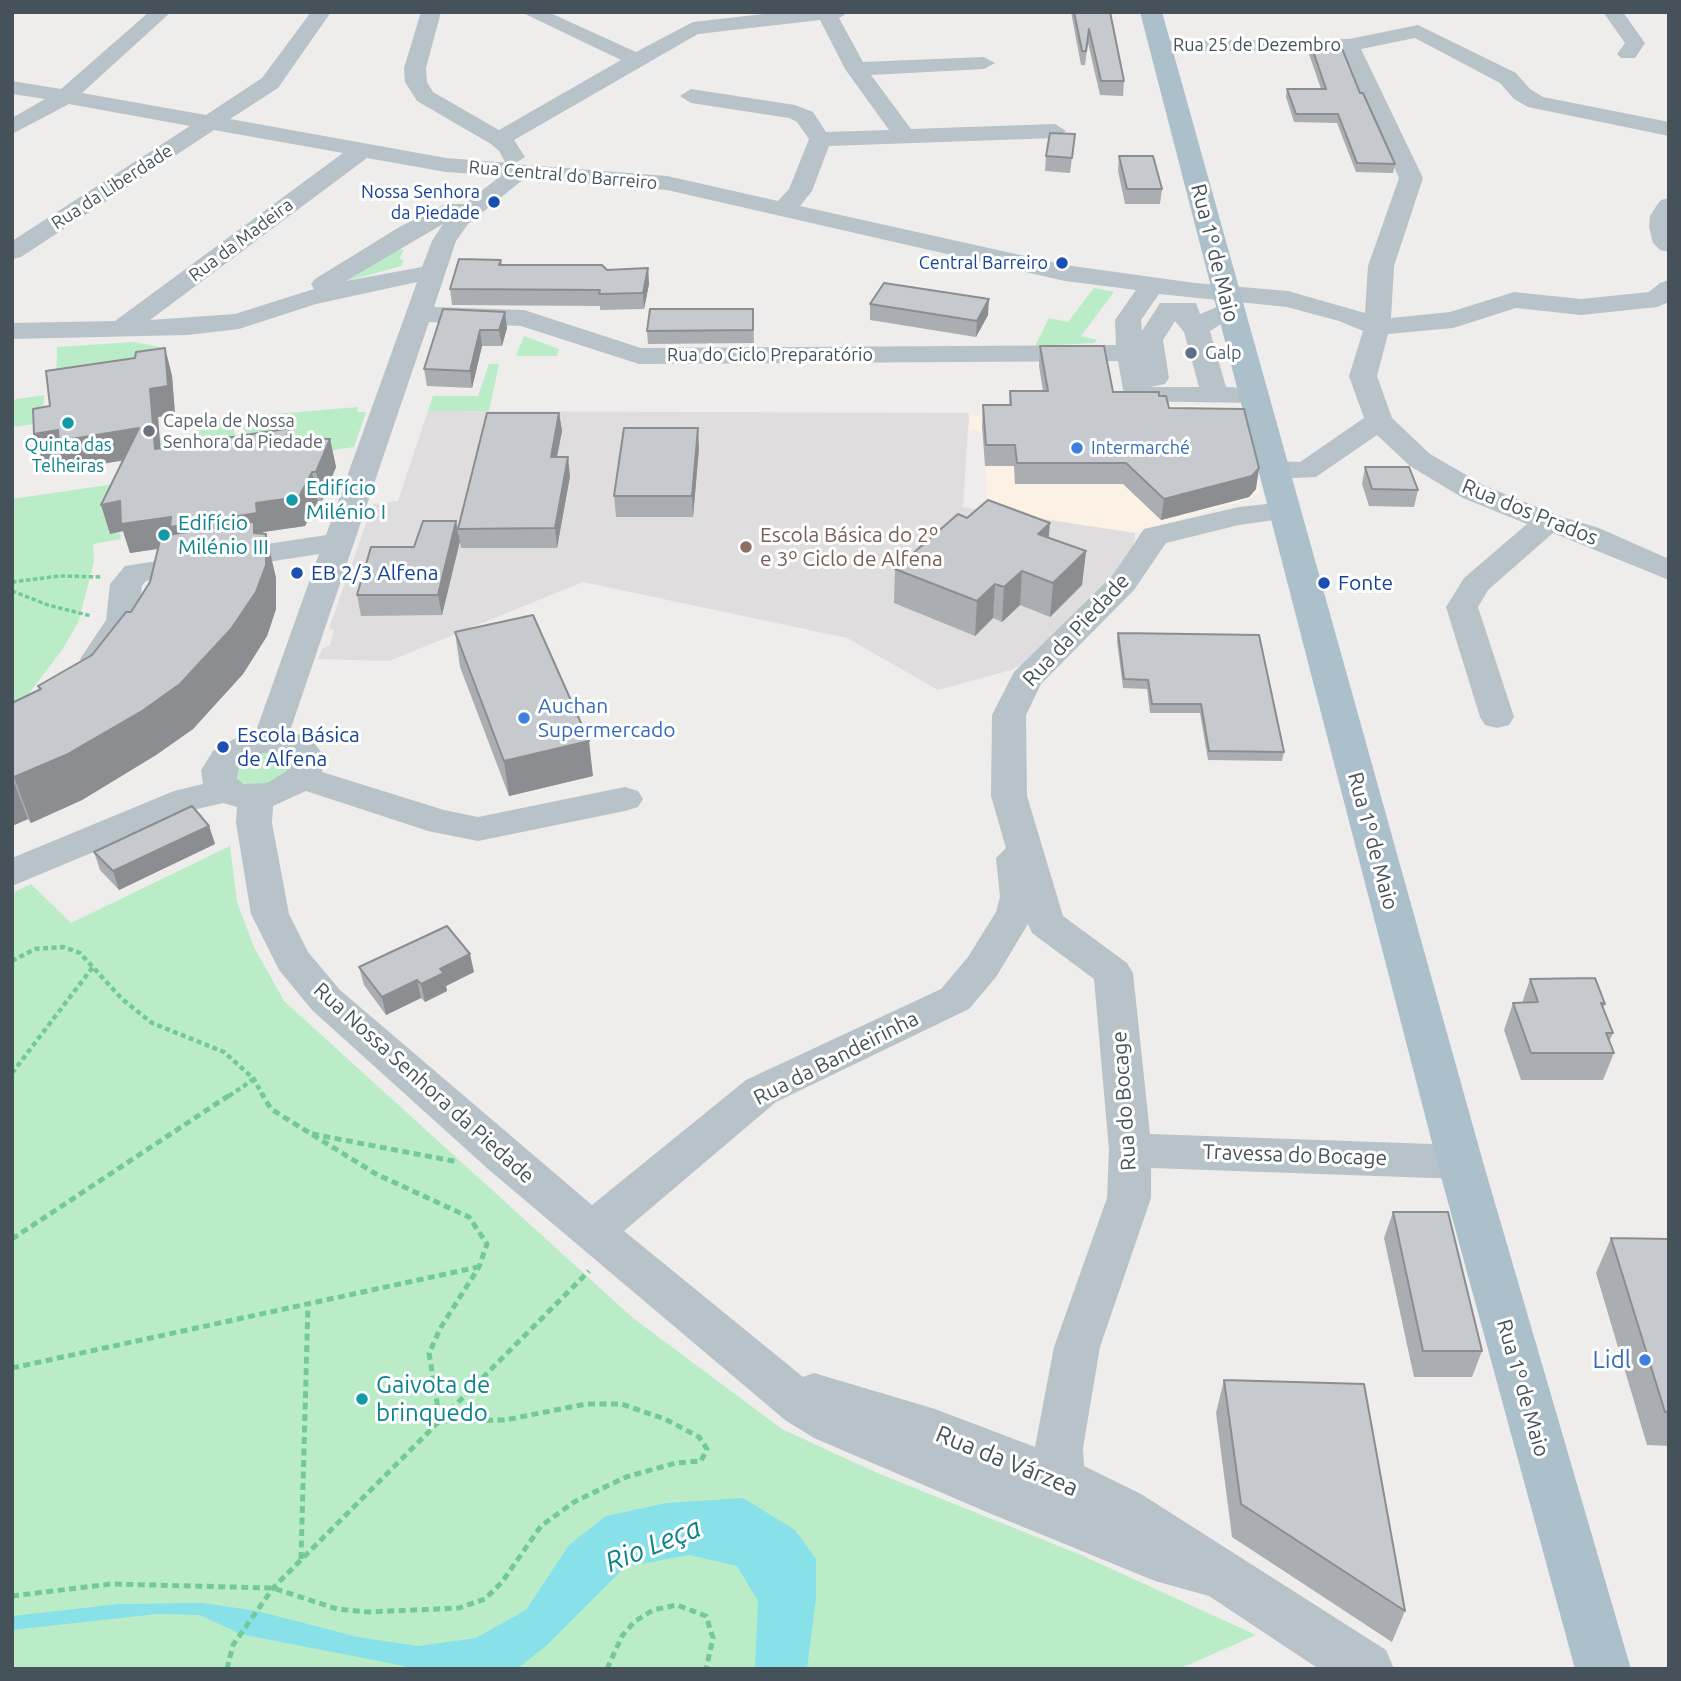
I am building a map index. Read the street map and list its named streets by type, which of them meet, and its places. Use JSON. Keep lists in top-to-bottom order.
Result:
{
  "streets": {
    "main road": ["Rua 1º de Maio"],
    "street": [
      "Rua 25 de Dezembro",
      "Rua Central do Barreiro",
      "Rua da Liberdade",
      "Rua da Madeira",
      "Rua do Ciclo Preparatório",
      "Rua dos Prados",
      "Rua da Piedade",
      "Rua da Bandeirinha",
      "Rua Nossa Senhora da Piedade",
      "Rua do Bocage",
      "Travessa do Bocage",
      "Rua da Várzea"
    ]
  },
  "crossings": [
    ["Rua 25 de Dezembro", "Rua Central do Barreiro"],
    ["Rua 25 de Dezembro", "Rua 1º de Maio"],
    ["Rua 25 de Dezembro", "Rua dos Prados"],
    ["Rua Central do Barreiro", "Rua da Liberdade"],
    ["Rua Central do Barreiro", "Rua da Madeira"],
    ["Rua Central do Barreiro", "Rua 1º de Maio"],
    ["Rua Central do Barreiro", "Rua dos Prados"],
    ["Rua 1º de Maio", "Rua da Piedade"],
    ["Rua 1º de Maio", "Travessa do Bocage"],
    ["Rua da Piedade", "Rua da Bandeirinha"],
    ["Rua da Bandeirinha", "Rua Nossa Senhora da Piedade"],
    ["Rua da Bandeirinha", "Rua do Bocage"],
    ["Rua da Bandeirinha", "Rua da Várzea"],
    ["Rua Nossa Senhora da Piedade", "Rua da Várzea"],
    ["Rua do Bocage", "Travessa do Bocage"],
    ["Rua do Bocage", "Rua da Várzea"]
  ],
  "water": ["Rio Leça"],
  "places": [
    "Nossa Senhora da Piedade",
    "Central Barreiro",
    "Galp",
    "Quinta das Telheiras",
    "Capela de Nossa Senhora da Piedade",
    "Intermarché",
    "Edifício Milénio I",
    "Edifício Milénio III",
    "Escola Básica do 2º e 3º Ciclo de Alfena",
    "EB 2/3 Alfena",
    "Fonte",
    "Auchan Supermercado",
    "Escola Básica de Alfena",
    "Lidl",
    "Gaivota de brinquedo"
  ]
}
